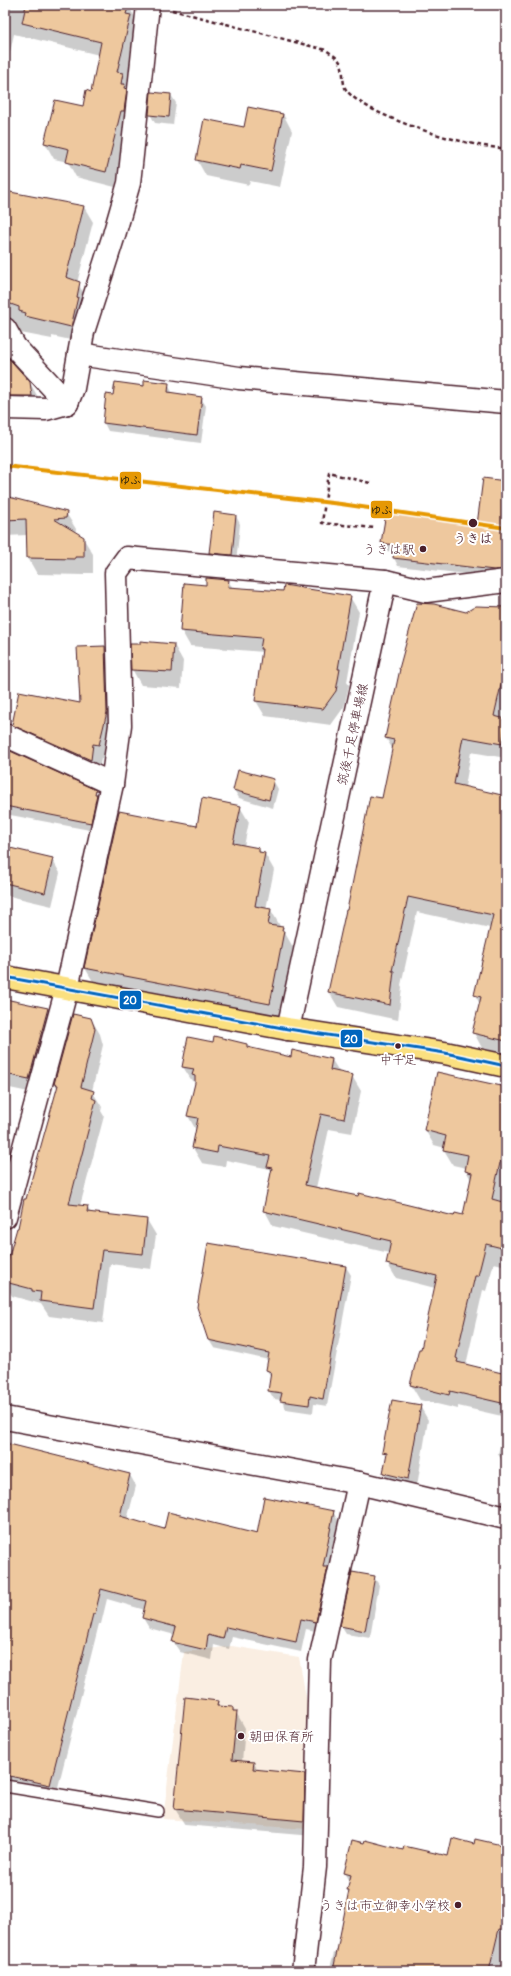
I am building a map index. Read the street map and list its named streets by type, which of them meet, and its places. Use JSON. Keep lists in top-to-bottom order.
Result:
{
  "streets": {
    "street": ["筑後千足停車場線"]
  },
  "places": [
    "うきは",
    "うきは駅",
    "中千足",
    "朝田保育所",
    "うきは市立御幸小学校"
  ],
  "lines": ["transit line ゆふ", "transit line 20"]
}
